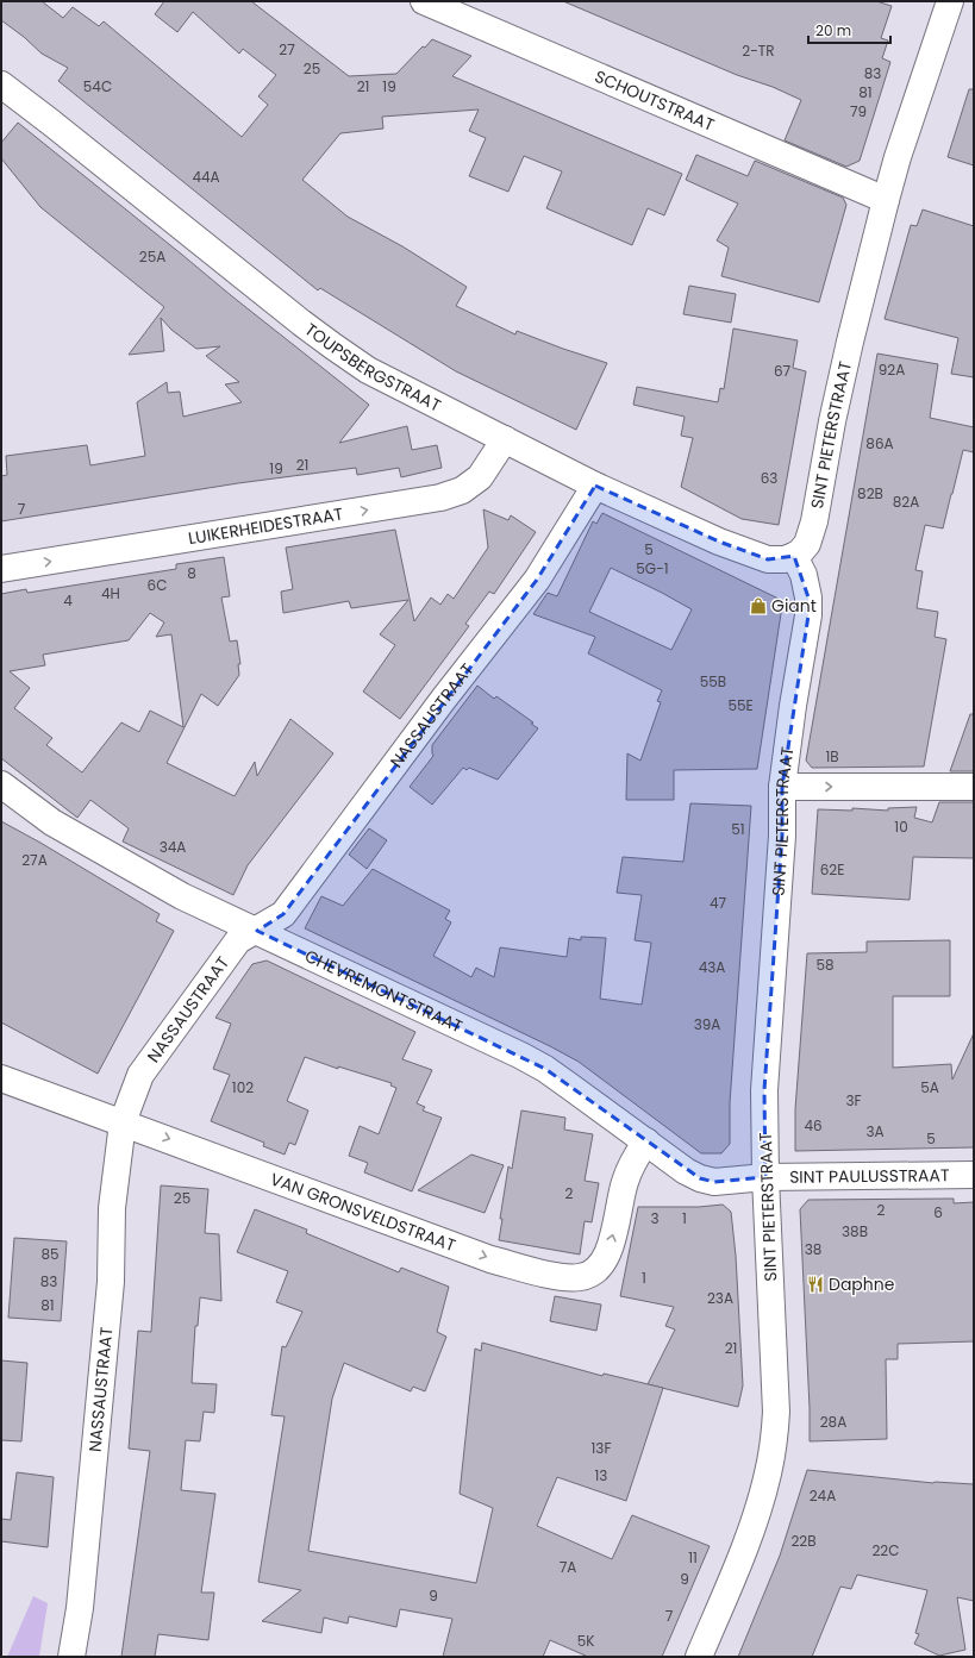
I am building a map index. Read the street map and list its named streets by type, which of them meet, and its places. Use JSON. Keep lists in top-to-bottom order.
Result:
{
  "streets": {
    "street": [
      "SCHOUTSTRAAT",
      "TOUPSBERGSTRAAT",
      "SINT PIETERSTRAAT",
      "LUIKERHEIDESTRAAT",
      "NASSAUSTRAAT",
      "CHEVREMONTSTRAAT",
      "SINT PAULUSSTRAAT",
      "VAN GRONSVELDSTRAAT"
    ]
  },
  "crossings": [
    ["SCHOUTSTRAAT", "SINT PIETERSTRAAT"],
    ["TOUPSBERGSTRAAT", "SINT PIETERSTRAAT"],
    ["TOUPSBERGSTRAAT", "LUIKERHEIDESTRAAT"],
    ["TOUPSBERGSTRAAT", "NASSAUSTRAAT"],
    ["SINT PIETERSTRAAT", "CHEVREMONTSTRAAT"],
    ["SINT PIETERSTRAAT", "SINT PAULUSSTRAAT"],
    ["NASSAUSTRAAT", "CHEVREMONTSTRAAT"],
    ["NASSAUSTRAAT", "VAN GRONSVELDSTRAAT"],
    ["CHEVREMONTSTRAAT", "SINT PAULUSSTRAAT"],
    ["CHEVREMONTSTRAAT", "VAN GRONSVELDSTRAAT"]
  ],
  "one_way": ["LUIKERHEIDESTRAAT", "VAN GRONSVELDSTRAAT"],
  "places": {
    "shop": ["Giant"],
    "restaurant": ["Daphne"]
  },
  "house_numbers": [
    "27",
    "2-TR",
    "25",
    "83",
    "54C",
    "21",
    "19",
    "81",
    "79",
    "44A",
    "25A",
    "92A",
    "67",
    "86A",
    "21",
    "19",
    "63",
    "82B",
    "82A",
    "7",
    "5",
    "5G-1",
    "8",
    "6C",
    "4H",
    "4",
    "55B",
    "55E",
    "1B",
    "10",
    "51",
    "34A",
    "27A",
    "62E",
    "47",
    "58",
    "43A",
    "39A",
    "102",
    "5A",
    "3F",
    "46",
    "3A",
    "5",
    "2",
    "25",
    "2",
    "6",
    "3",
    "1",
    "38B",
    "38",
    "85",
    "1",
    "83",
    "23A",
    "81",
    "21",
    "28A",
    "13F",
    "13",
    "24A",
    "22B",
    "22C",
    "11",
    "7A",
    "9",
    "9",
    "7",
    "5K"
  ],
  "scale_bar": "20 m"
}
